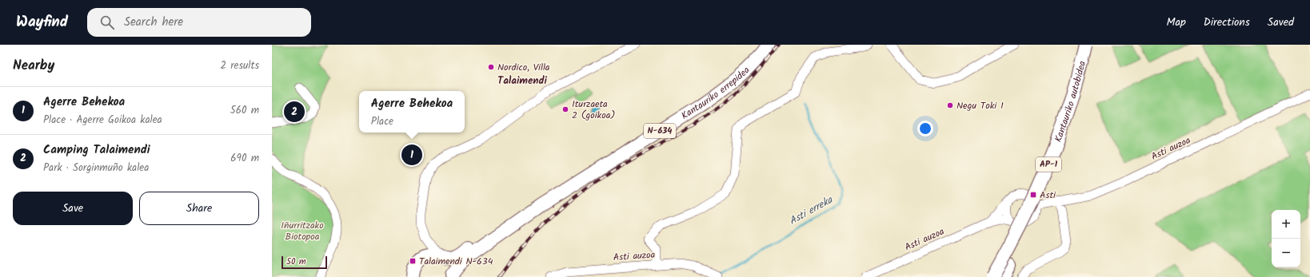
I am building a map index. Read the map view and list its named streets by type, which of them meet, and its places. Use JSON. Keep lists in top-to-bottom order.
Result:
{
  "streets": {
    "highway": [
      "Kantauriko errepidea",
      "Kantauriko autobidea",
      "N-634",
      "AP-1"
    ],
    "street": ["Asti auzoa"]
  },
  "crossings": [
    ["Kantauriko errepidea", "N-634"]
  ],
  "districts": ["Talaimendi"],
  "water": ["Asti erreka"],
  "parks": ["Iñurritzako Biotopoa"],
  "places": {
    "other": ["Nordico, Villa", "Negu Toki 1", "Iturzaeta 2 (goikoa)"],
    "transit": ["Asti", "Talaimendi N-634"]
  },
  "scale_bar": "50 m",
  "page": {
    "header": "Wayfind",
    "search": "Search here",
    "nav": ["Map", "Directions", "Saved"],
    "heading": ["Nearby", "2 results"],
    "list": [
      {
        "mark": "1",
        "name": "Agerre Behekoa",
        "note": "Place · Agerre Goikoa kalea",
        "value": "560 m"
      },
      {
        "mark": "2",
        "name": "Camping Talaimendi",
        "note": "Park · Sorginmuño kalea",
        "value": "690 m"
      }
    ],
    "popup": ["Agerre Behekoa", "Place"],
    "pins": ["2", "1"],
    "buttons": ["Save", "Share"],
    "map_buttons": ["+", "−"],
    "scale": "50 m"
  }
}
